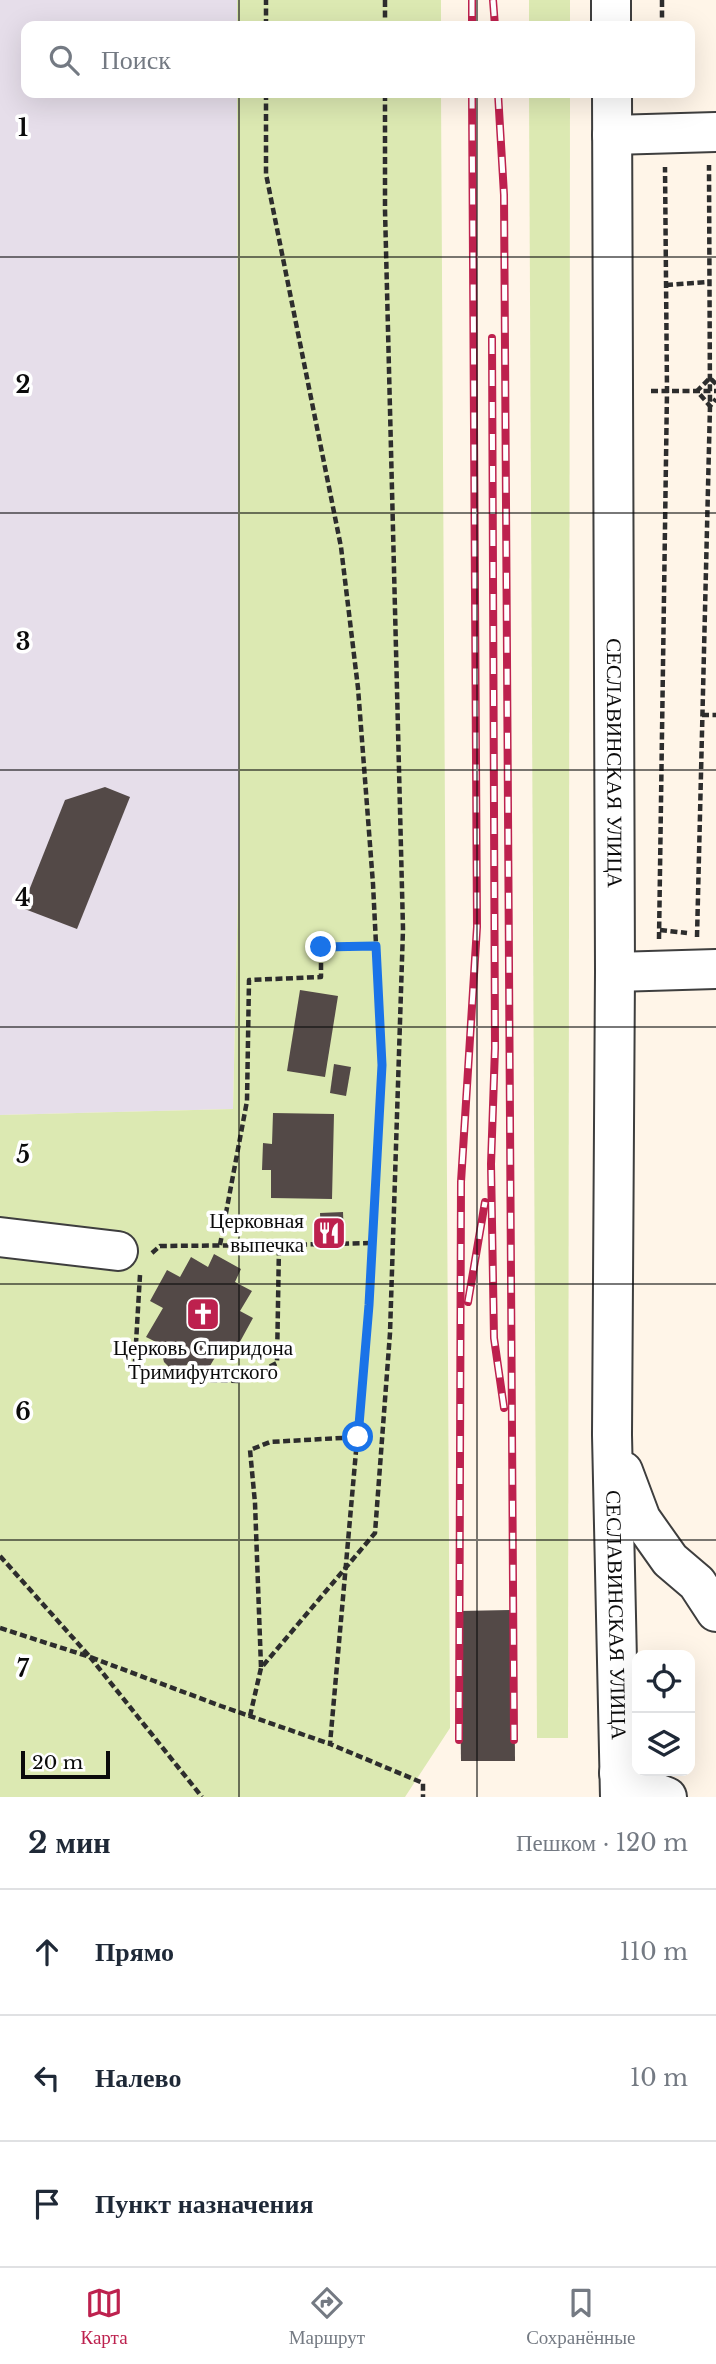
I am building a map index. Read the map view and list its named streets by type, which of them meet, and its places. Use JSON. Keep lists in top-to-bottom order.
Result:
{
  "streets": {
    "street": ["СЕСЛАВИНСКАЯ УЛИЦА"]
  },
  "places": {
    "restaurant": ["Церковная выпечка"],
    "church": ["Церковь Спиридона Тримифунтского"]
  },
  "scale_bar": "20 m",
  "page": {
    "search": "Поиск",
    "scale": "20 m",
    "heading": ["2 мин", "Пешком · 120 m"],
    "list": [
      ["Прямо", "110 m"],
      ["Налево", "10 m"],
      "Пункт назначения"
    ],
    "nav": ["Карта", "Маршрут", "Сохранённые"]
  },
  "grid": {
    "rows": [
      "1",
      "2",
      "3",
      "4",
      "5",
      "6",
      "7"
    ]
  }
}
